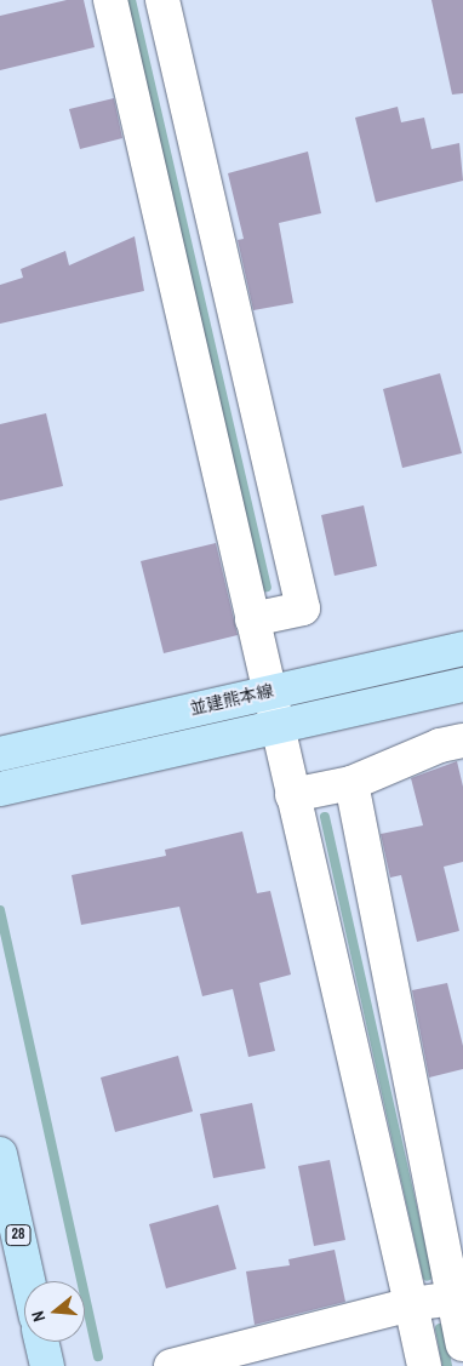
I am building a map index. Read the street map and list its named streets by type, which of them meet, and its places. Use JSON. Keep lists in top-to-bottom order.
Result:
{
  "streets": {
    "main road": ["並建熊本線", "28"]
  },
  "north": "left"
}
